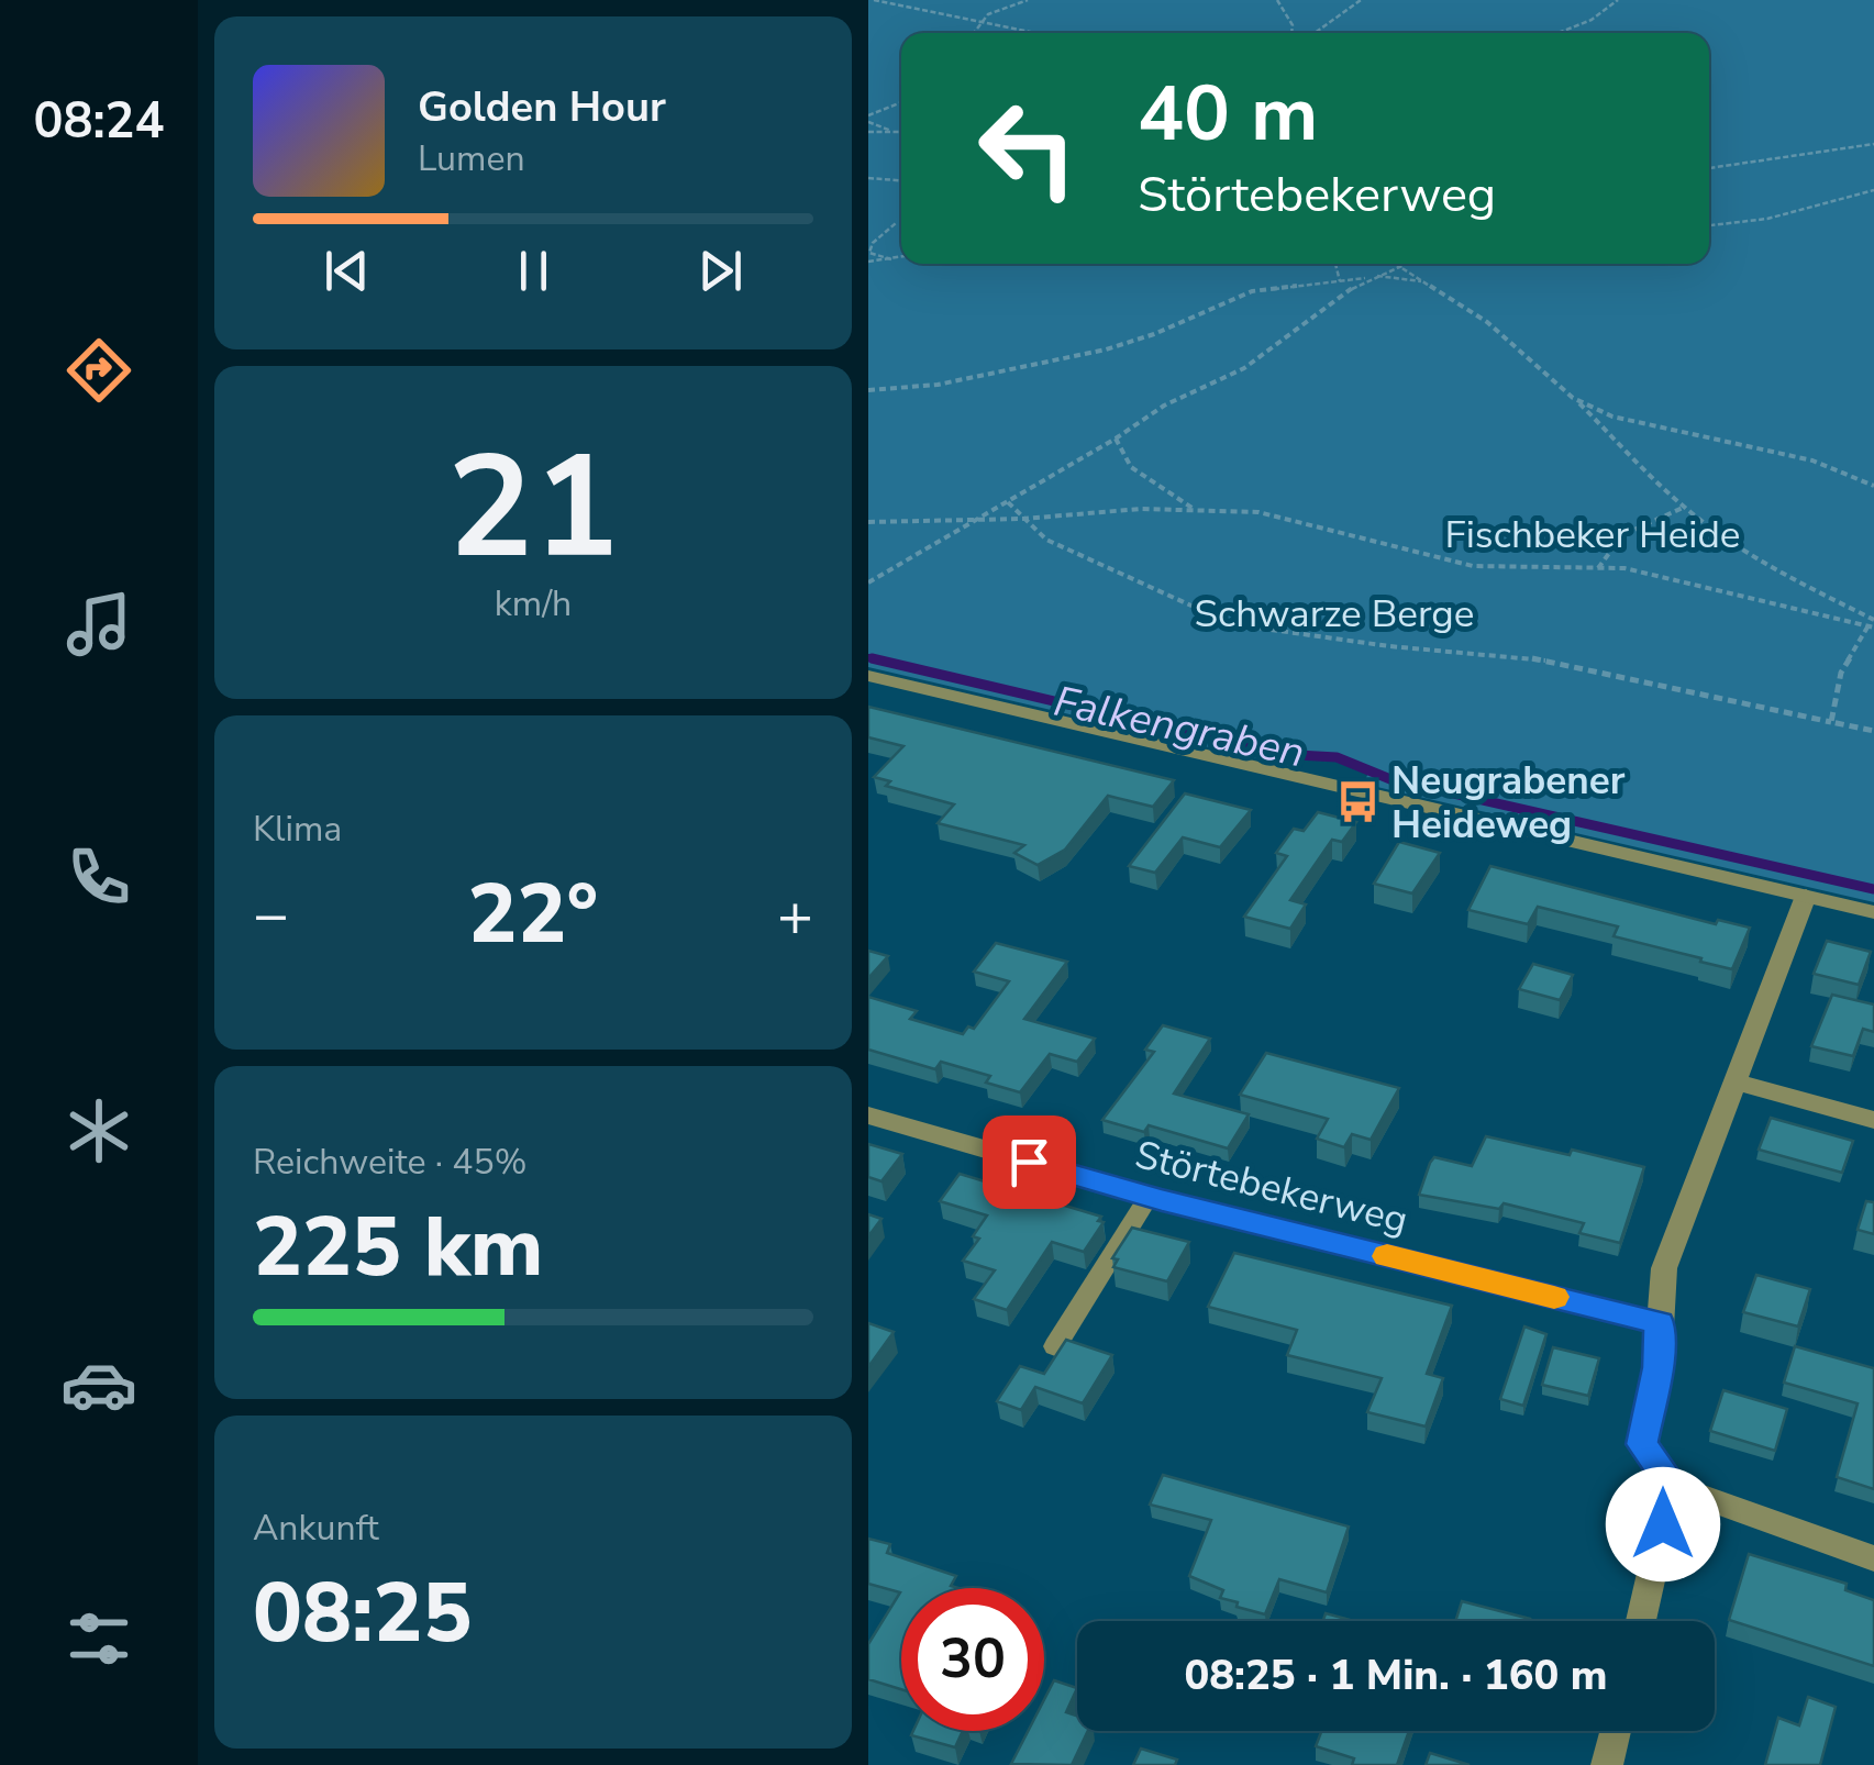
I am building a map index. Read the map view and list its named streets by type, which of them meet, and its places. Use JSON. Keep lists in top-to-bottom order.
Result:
{
  "streets": {
    "street": ["Störtebekerweg"]
  },
  "water": ["Falkengraben"],
  "parks": ["Fischbeker Heide", "Schwarze Berge"],
  "places": {
    "bus stop": ["Neugrabener Heideweg"]
  },
  "page": {
    "tabs": "08:24",
    "turn": ["40 m", "Störtebekerweg"],
    "song": ["Golden Hour", "Lumen"],
    "tile": [
      ["21", "km/h"],
      "Klima",
      ["Reichweite · 45%", "225 km"],
      ["Ankunft", "08:25"]
    ],
    "heat": ["−", "22°", "+"],
    "limit": "30",
    "trip": "08:25 · 1 Min. · 160 m"
  }
}
